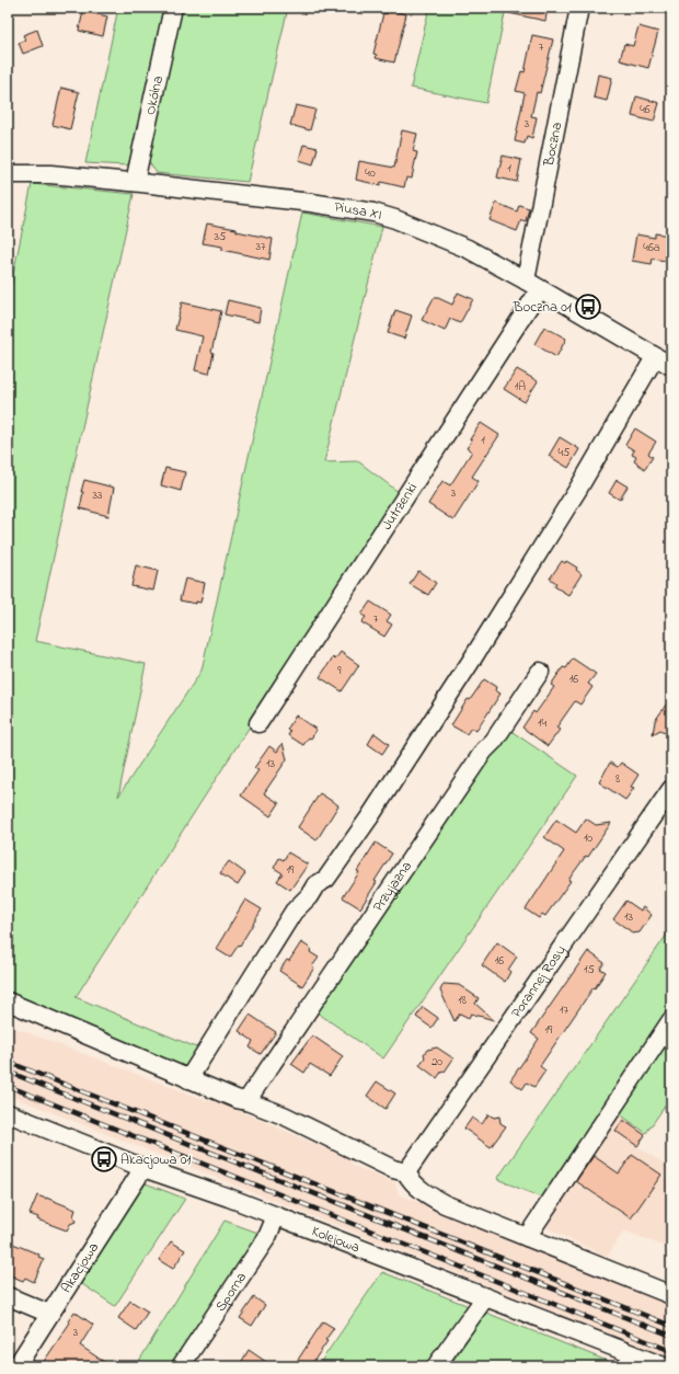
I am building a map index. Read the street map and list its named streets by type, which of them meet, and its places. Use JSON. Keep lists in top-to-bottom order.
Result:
{
  "streets": {
    "street": [
      "Okólna",
      "Boczna",
      "Piusa XI",
      "Jutrzenki",
      "Przyjazna",
      "Porannej Rosy",
      "Kolejowa",
      "Akacjowa",
      "Sporna"
    ]
  },
  "crossings": [
    ["Okólna", "Piusa XI"],
    ["Boczna", "Piusa XI"],
    ["Boczna", "Jutrzenki"],
    ["Piusa XI", "Jutrzenki"],
    ["Kolejowa", "Akacjowa"],
    ["Kolejowa", "Sporna"]
  ],
  "places": {
    "bus stop": ["Boczna 01", "Akacjowa 01"]
  },
  "house_numbers": [
    "7",
    "46",
    "3",
    "1",
    "40",
    "35",
    "37",
    "46a",
    "1A",
    "1",
    "45",
    "3",
    "33",
    "7",
    "9",
    "16",
    "14",
    "13",
    "8",
    "10",
    "19",
    "13",
    "16",
    "15",
    "18",
    "17",
    "19",
    "20",
    "3"
  ]
}
